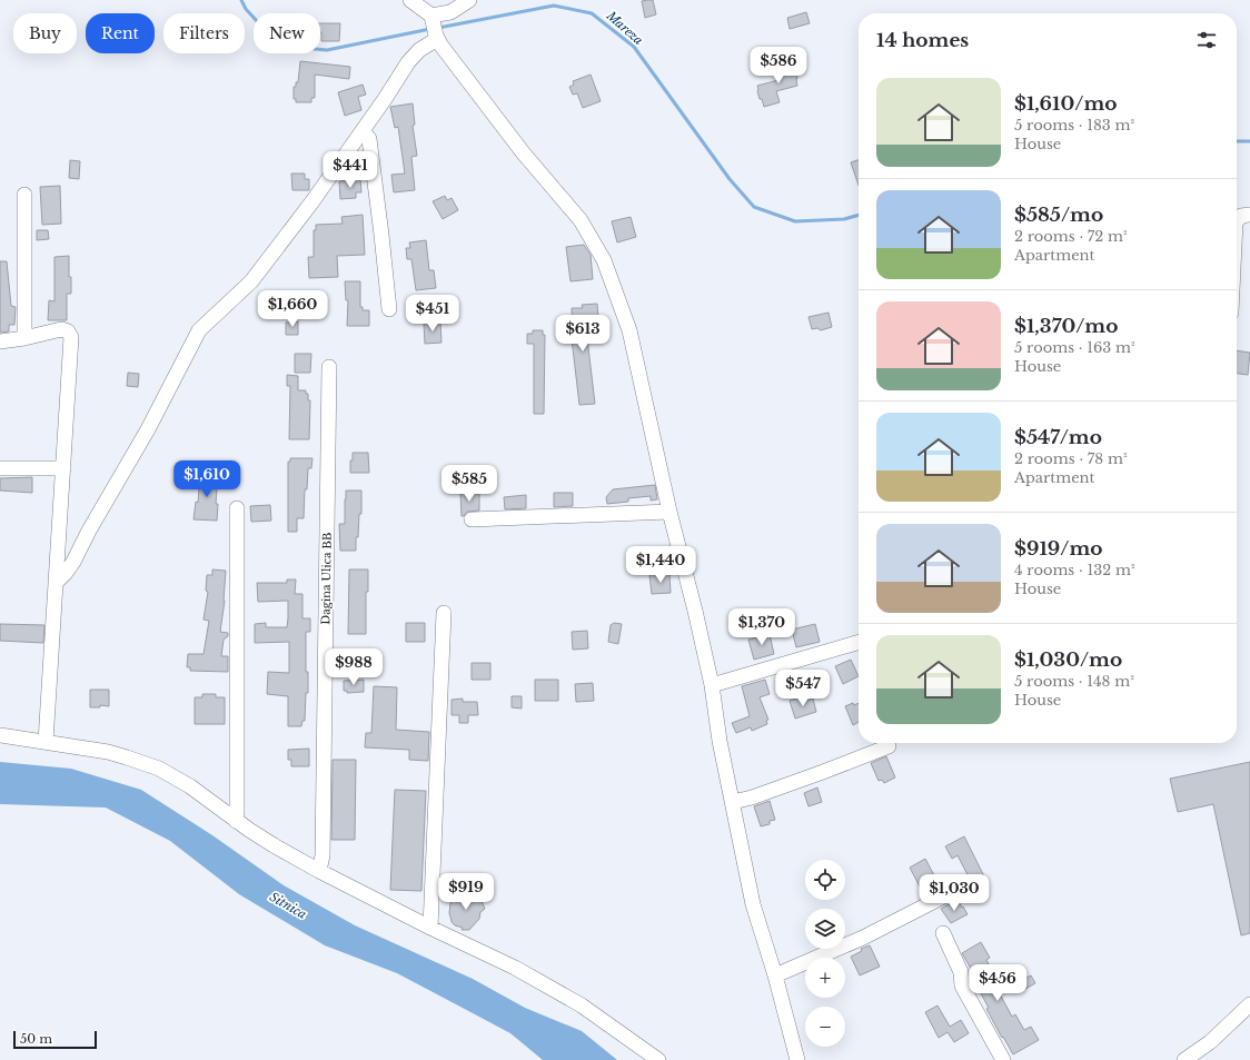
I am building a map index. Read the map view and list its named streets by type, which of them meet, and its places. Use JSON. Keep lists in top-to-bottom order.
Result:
{
  "streets": {
    "street": ["Dagina Ulica BB"]
  },
  "water": ["Mareza", "Sitnica"],
  "scale_bar": "50 m",
  "page": {
    "chip": [
      "Buy",
      "Rent",
      "Filters",
      "New"
    ],
    "heading": "14 homes",
    "price": [
      "$586",
      "$441",
      "$1,660",
      "$451",
      "$613",
      "$1,610",
      "$585",
      "$1,440",
      "$1,370",
      "$988",
      "$547",
      "$919",
      "$1,030",
      "$456"
    ],
    "list": [
      {
        "name": "$1,610/mo",
        "note": "5 rooms · 183 m² · House"
      },
      {
        "name": "$585/mo",
        "note": "2 rooms · 72 m² · Apartment"
      },
      {
        "name": "$1,370/mo",
        "note": "5 rooms · 163 m² · House"
      },
      {
        "name": "$547/mo",
        "note": "2 rooms · 78 m² · Apartment"
      },
      {
        "name": "$919/mo",
        "note": "4 rooms · 132 m² · House"
      },
      {
        "name": "$1,030/mo",
        "note": "5 rooms · 148 m² · House"
      }
    ],
    "map_buttons": ["+", "−"],
    "scale": "50 m"
  }
}
